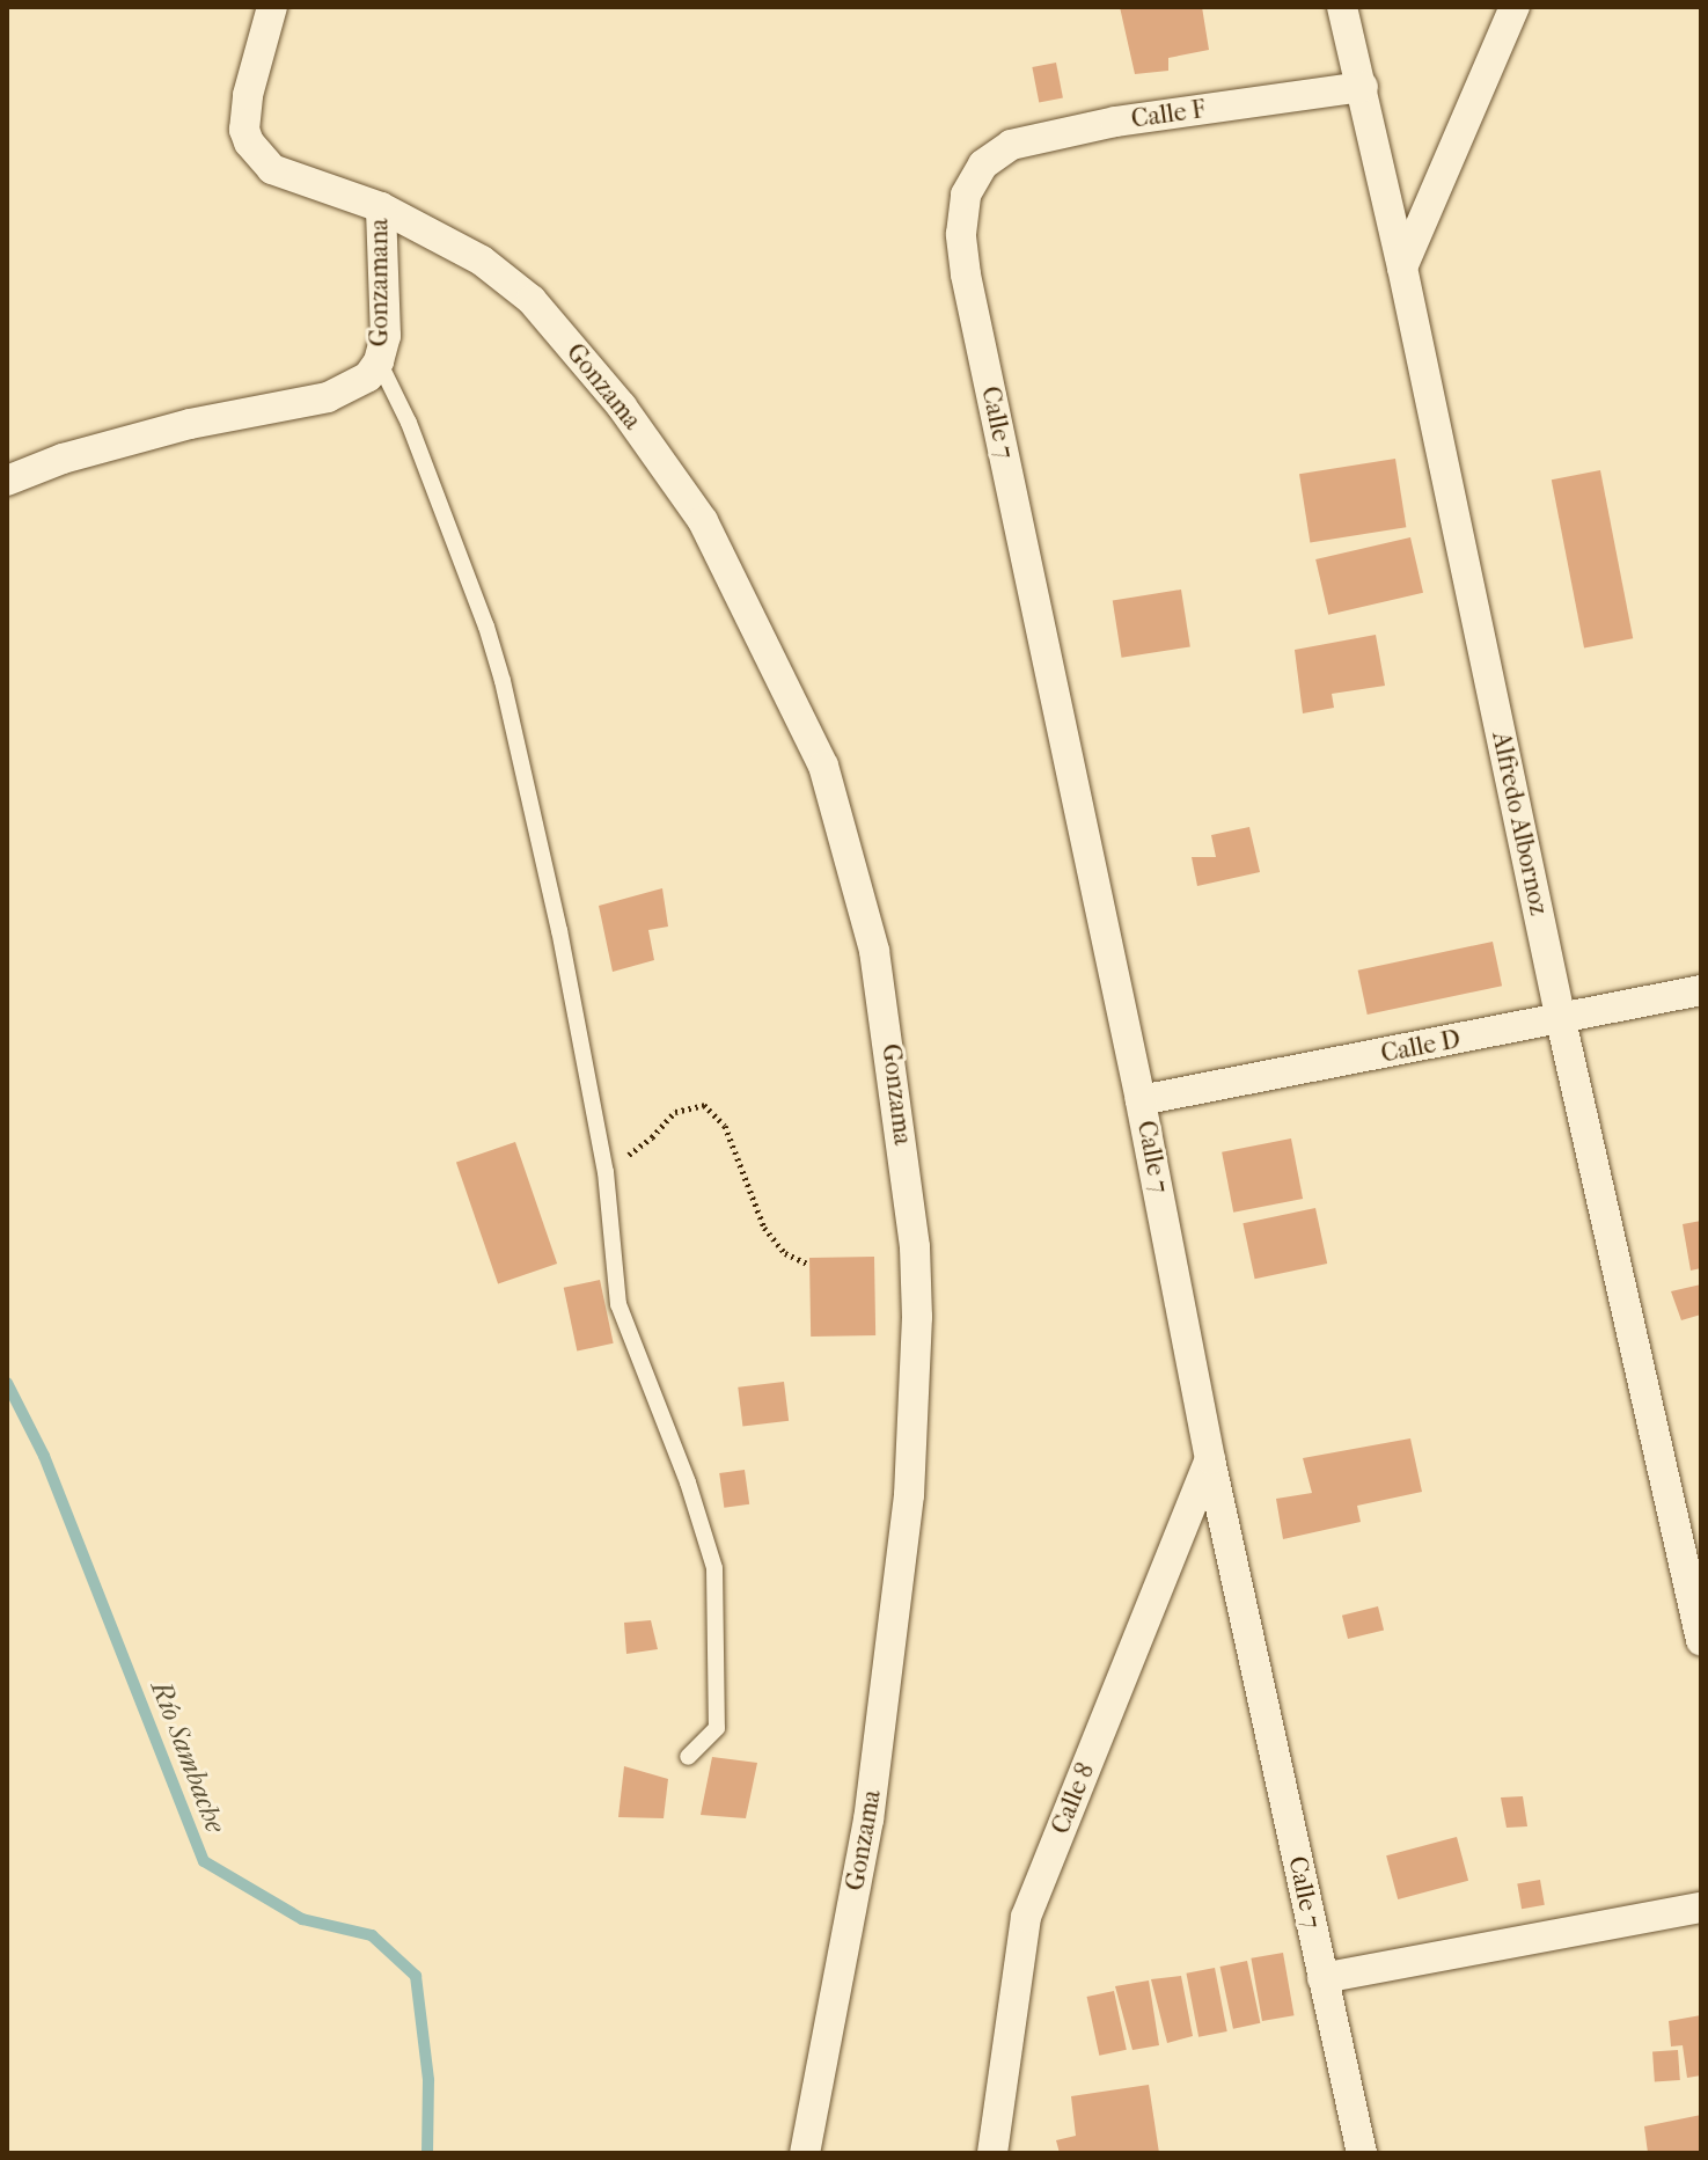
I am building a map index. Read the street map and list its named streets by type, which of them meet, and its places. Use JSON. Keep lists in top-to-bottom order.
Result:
{
  "streets": {
    "street": [
      "Calle F",
      "Gonzamana",
      "Gonzama",
      "Calle 7",
      "Alfredo Albornoz",
      "Calle D",
      "Calle 8"
    ]
  },
  "crossings": [
    ["Calle F", "Calle 7"],
    ["Calle F", "Alfredo Albornoz"],
    ["Gonzamana", "Gonzama"],
    ["Calle 7", "Calle D"],
    ["Calle 7", "Calle 8"],
    ["Alfredo Albornoz", "Calle D"]
  ],
  "water": ["Río Sambache"]
}
